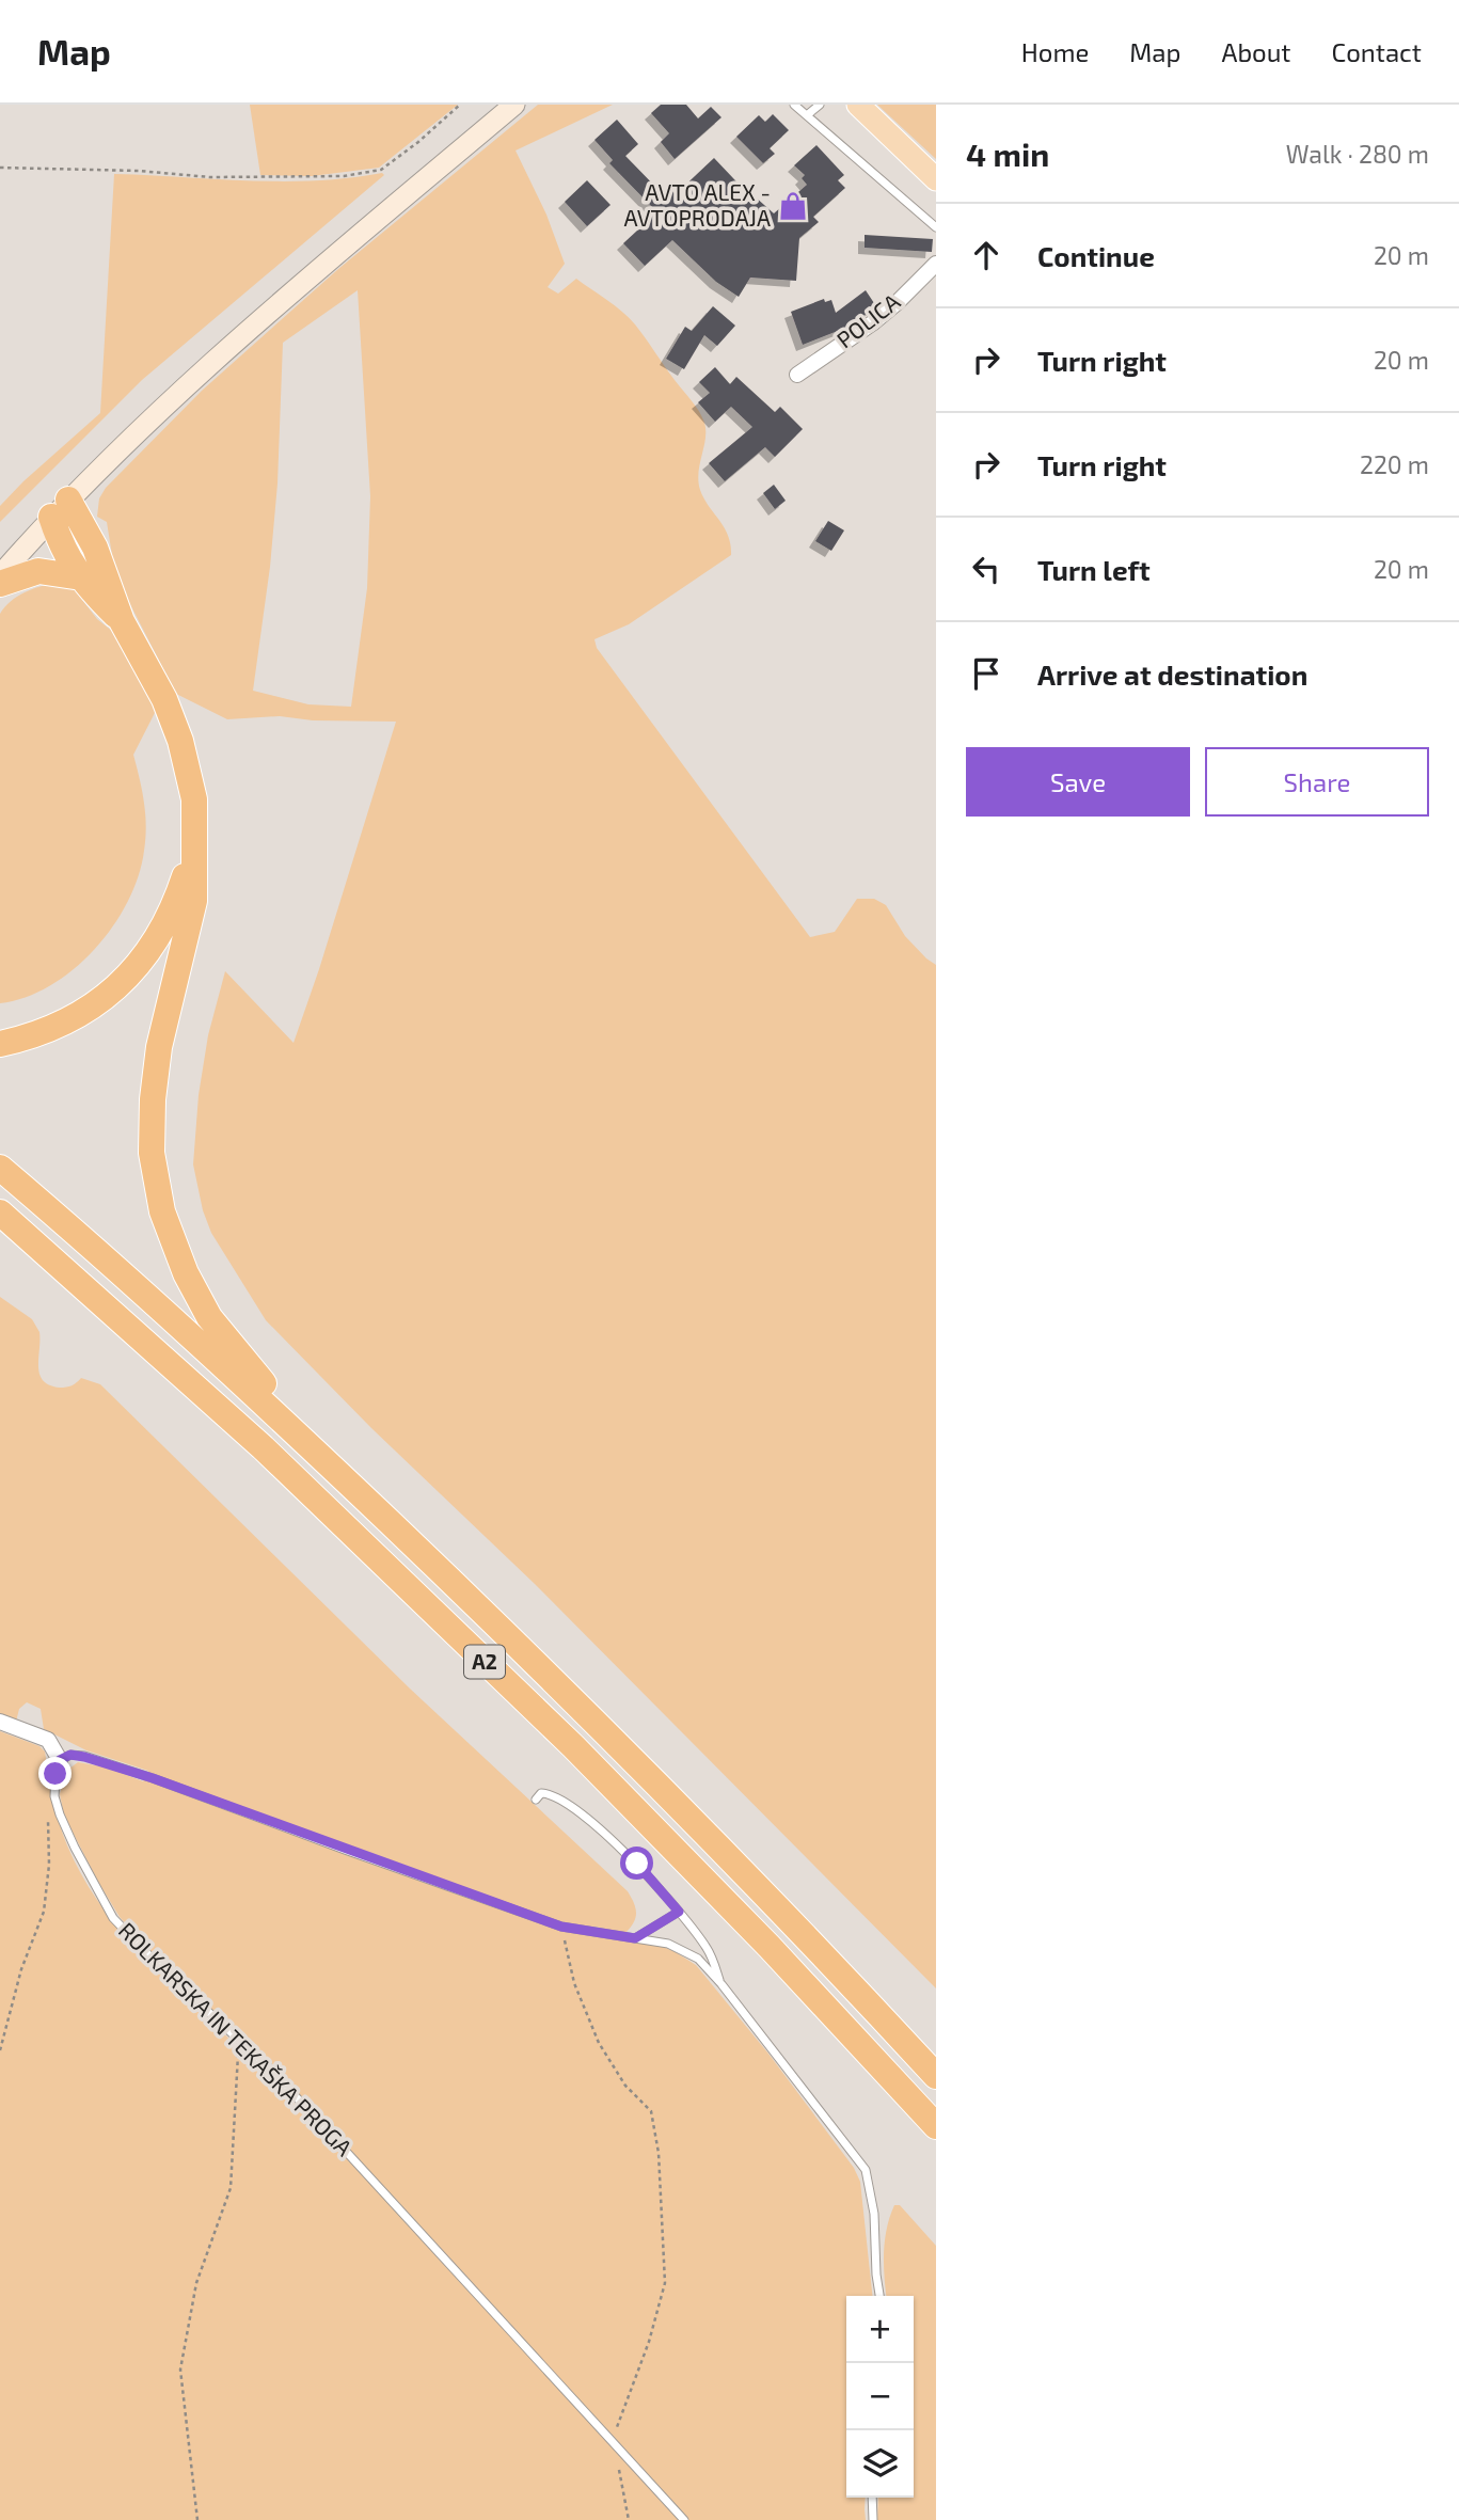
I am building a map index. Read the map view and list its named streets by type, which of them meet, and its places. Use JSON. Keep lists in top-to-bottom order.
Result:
{
  "streets": {
    "highway": ["A2"],
    "street": ["POLICA"],
    "lane": ["ROLKARSKA IN TEKAŠKA PROGA"]
  },
  "places": {
    "shop": ["AVTO ALEX - AVTOPRODAJA"]
  },
  "page": {
    "header": "Map",
    "nav": [
      "Home",
      "Map",
      "About",
      "Contact"
    ],
    "heading": ["4 min", "Walk · 280 m"],
    "list": [
      ["Continue", "20 m"],
      ["Turn right", "20 m"],
      ["Turn right", "220 m"],
      ["Turn left", "20 m"],
      "Arrive at destination"
    ],
    "buttons": ["Save", "Share"],
    "map_buttons": ["+", "−"]
  }
}
